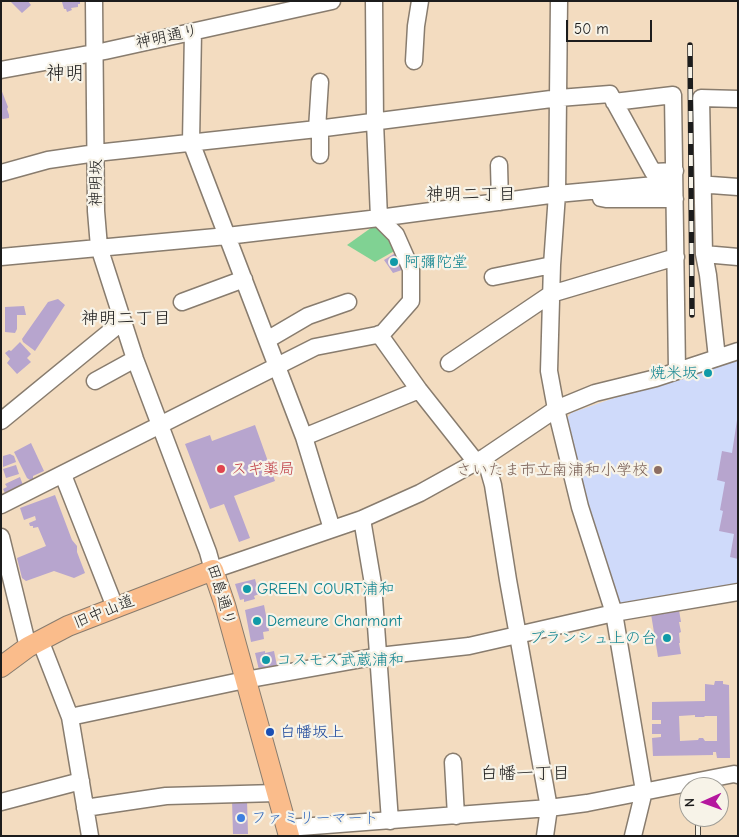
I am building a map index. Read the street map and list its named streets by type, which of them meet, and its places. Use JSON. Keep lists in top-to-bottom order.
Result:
{
  "streets": {
    "main road": ["田島通り", "旧中山道"],
    "street": ["神明通り", "神明坂"]
  },
  "crossings": [
    ["神明通り", "神明坂"],
    ["神明坂", "田島通り"],
    ["田島通り", "旧中山道"]
  ],
  "districts": [
    "神明",
    "神明二丁目",
    "神明二丁目",
    "白幡一丁目"
  ],
  "places": [
    "阿彌陀堂",
    "焼米坂",
    "スギ薬局",
    "さいたま市立南浦和小学校",
    "GREEN COURT浦和",
    "Demeure Charmant",
    "ブランシュ上の台",
    "コスモス武蔵浦和",
    "白幡坂上",
    "ファミリーマート"
  ],
  "scale_bar": "50 m",
  "north": "left"
}
